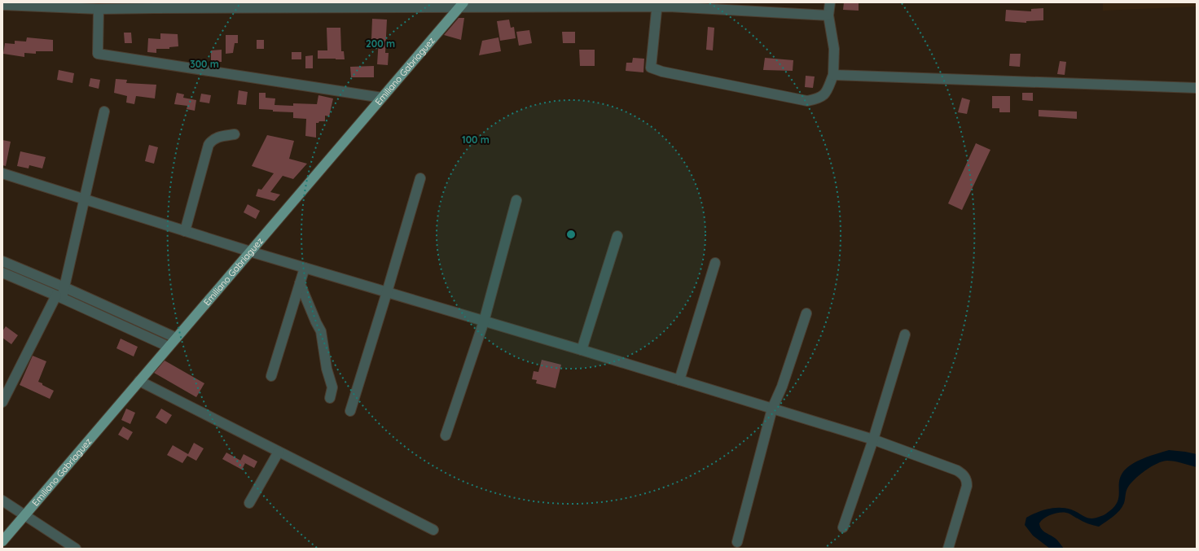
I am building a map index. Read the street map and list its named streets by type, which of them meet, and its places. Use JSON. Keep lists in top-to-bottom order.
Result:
{
  "streets": {
    "main road": ["Emiliano Gabriaguez"]
  },
  "rings": ["200 m", "300 m", "100 m"]
}
